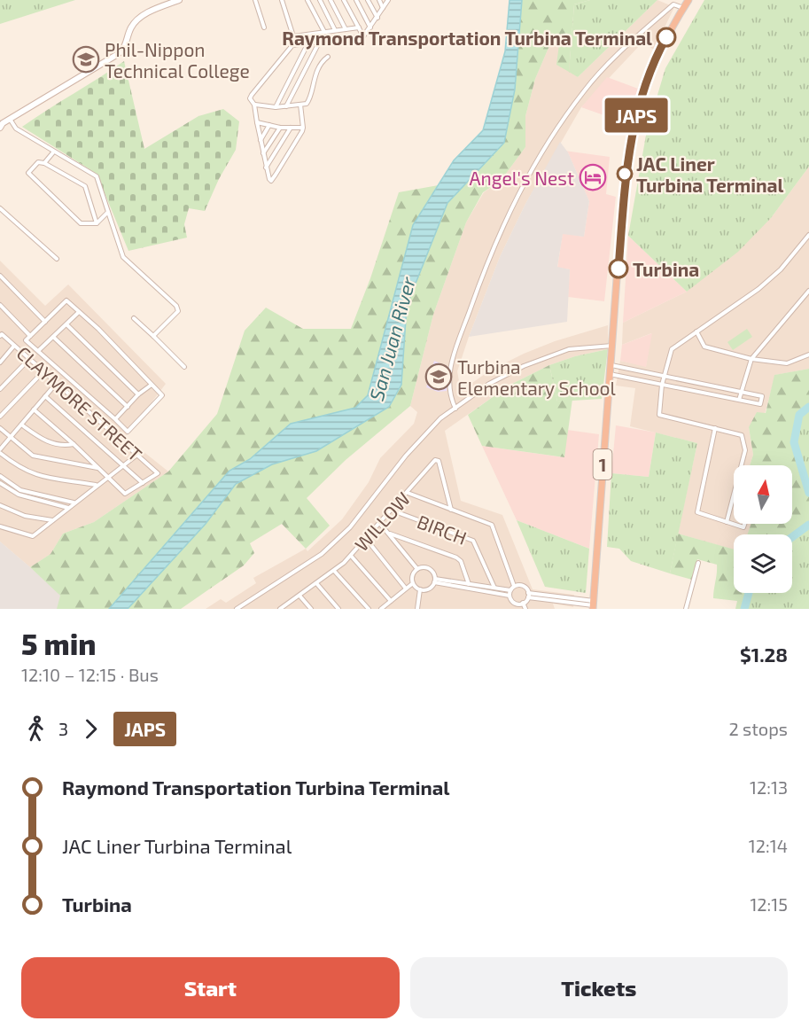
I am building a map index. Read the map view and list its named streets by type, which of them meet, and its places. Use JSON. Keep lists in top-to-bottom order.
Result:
{
  "streets": {
    "highway": ["1"],
    "street": ["CLAYMORE STREET", "WILLOW", "BIRCH"]
  },
  "crossings": [
    ["WILLOW", "BIRCH"]
  ],
  "water": ["San Juan River"],
  "places": {
    "other": ["Raymond Transportation Turbina Terminal", "JAC Liner Turbina Terminal", "Turbina"],
    "school or university": ["Phil-Nippon Technical College", "Turbina Elementary School"],
    "hotel": ["Angel's Nest"]
  },
  "lines": ["bus line JAPS"],
  "north": "top",
  "page": {
    "on_map": "JAPS",
    "heading": ["5 min", "12:10 – 12:15 · Bus", "$1.28"],
    "legs": ["3", "JAPS", "2 stops"],
    "list": [
      {
        "name": "Raymond Transportation Turbina Terminal",
        "value": "12:13"
      },
      {
        "name": "JAC Liner Turbina Terminal",
        "value": "12:14"
      },
      {
        "name": "Turbina",
        "value": "12:15"
      }
    ],
    "buttons": ["Start", "Tickets"]
  }
}
